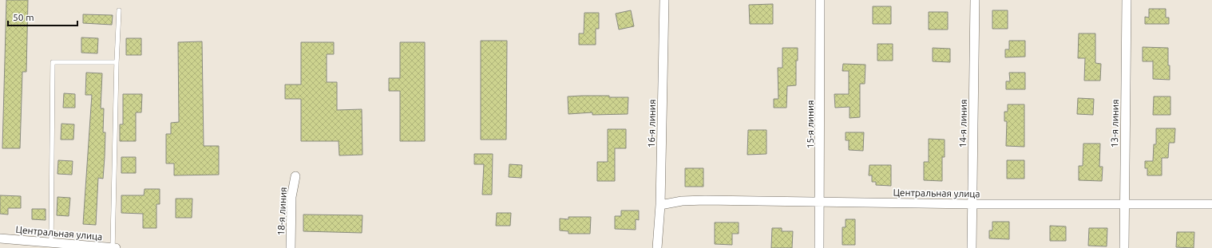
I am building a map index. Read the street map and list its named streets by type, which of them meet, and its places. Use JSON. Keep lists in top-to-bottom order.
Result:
{
  "streets": {
    "street": [
      "16-я линия",
      "14-я линия",
      "13-я линия",
      "15-я линия",
      "Центральная улица",
      "18-я линия"
    ]
  },
  "crossings": [
    ["16-я линия", "Центральная улица"],
    ["14-я линия", "Центральная улица"],
    ["13-я линия", "Центральная улица"],
    ["15-я линия", "Центральная улица"]
  ],
  "scale_bar": "50 m"
}
